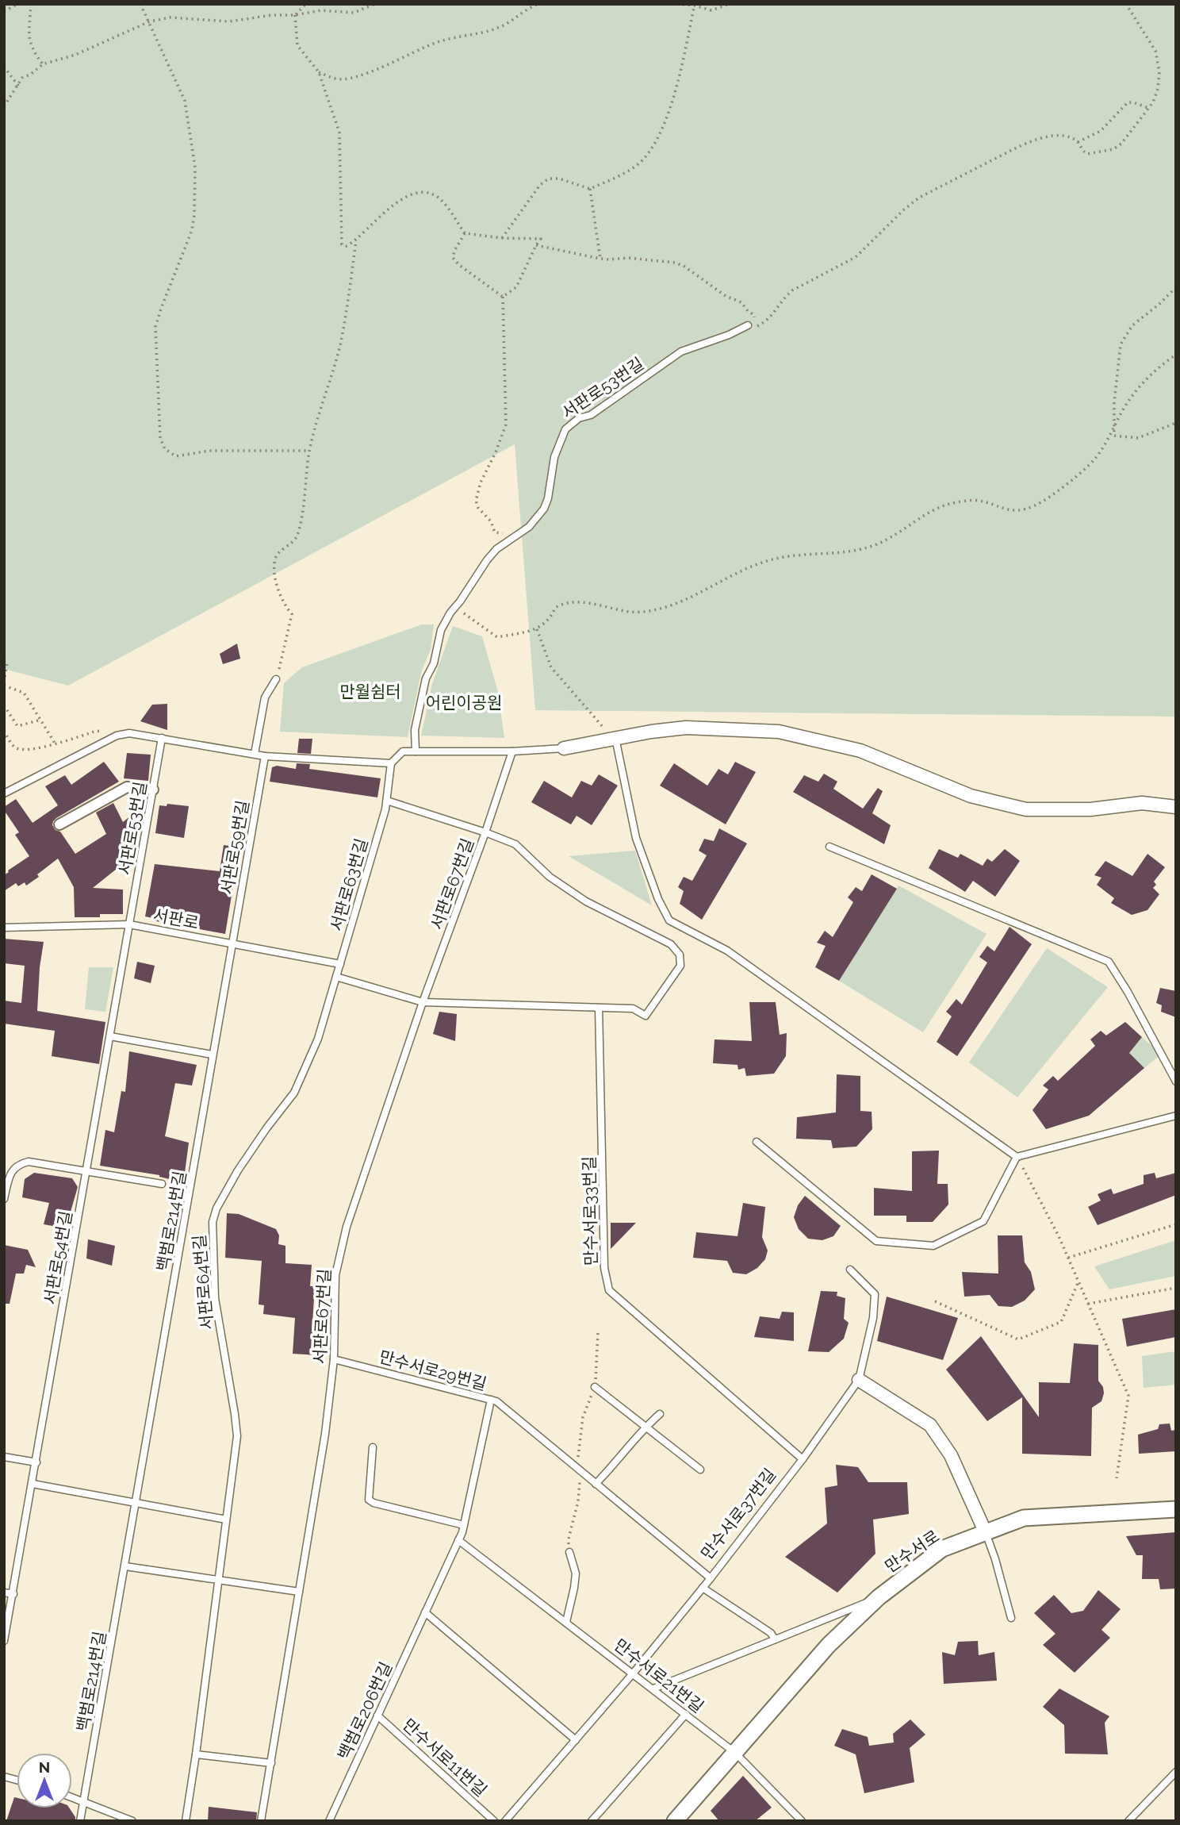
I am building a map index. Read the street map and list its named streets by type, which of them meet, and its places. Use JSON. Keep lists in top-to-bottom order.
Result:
{
  "streets": {
    "street": ["만수서로"],
    "lane": [
      "서판로53번길",
      "서판로59번길",
      "서판로67번길",
      "서판로63번길",
      "서판로",
      "만수서로33번길",
      "백범로214번길",
      "서판로54번길",
      "서판로64번길",
      "만수서로29번길",
      "만수서로37번길",
      "만수서로21번길",
      "백범로206번길",
      "만수서로11번길"
    ]
  },
  "crossings": [
    ["서판로53번길", "서판로"],
    ["서판로53번길", "서판로54번길"],
    ["서판로59번길", "서판로"],
    ["서판로59번길", "백범로214번길"],
    ["서판로67번길", "만수서로33번길"],
    ["서판로67번길", "만수서로29번길"],
    ["서판로63번길", "서판로"],
    ["서판로63번길", "서판로64번길"],
    ["서판로", "백범로214번길"],
    ["서판로", "서판로54번길"],
    ["만수서로33번길", "만수서로37번길"],
    ["만수서로29번길", "만수서로37번길"],
    ["만수서로29번길", "백범로206번길"],
    ["만수서로37번길", "만수서로21번길"],
    ["만수서로", "만수서로21번길"],
    ["만수서로21번길", "백범로206번길"],
    ["백범로206번길", "만수서로11번길"]
  ],
  "parks": ["만월쉼터", "어린이공원"],
  "north": "top"
}
